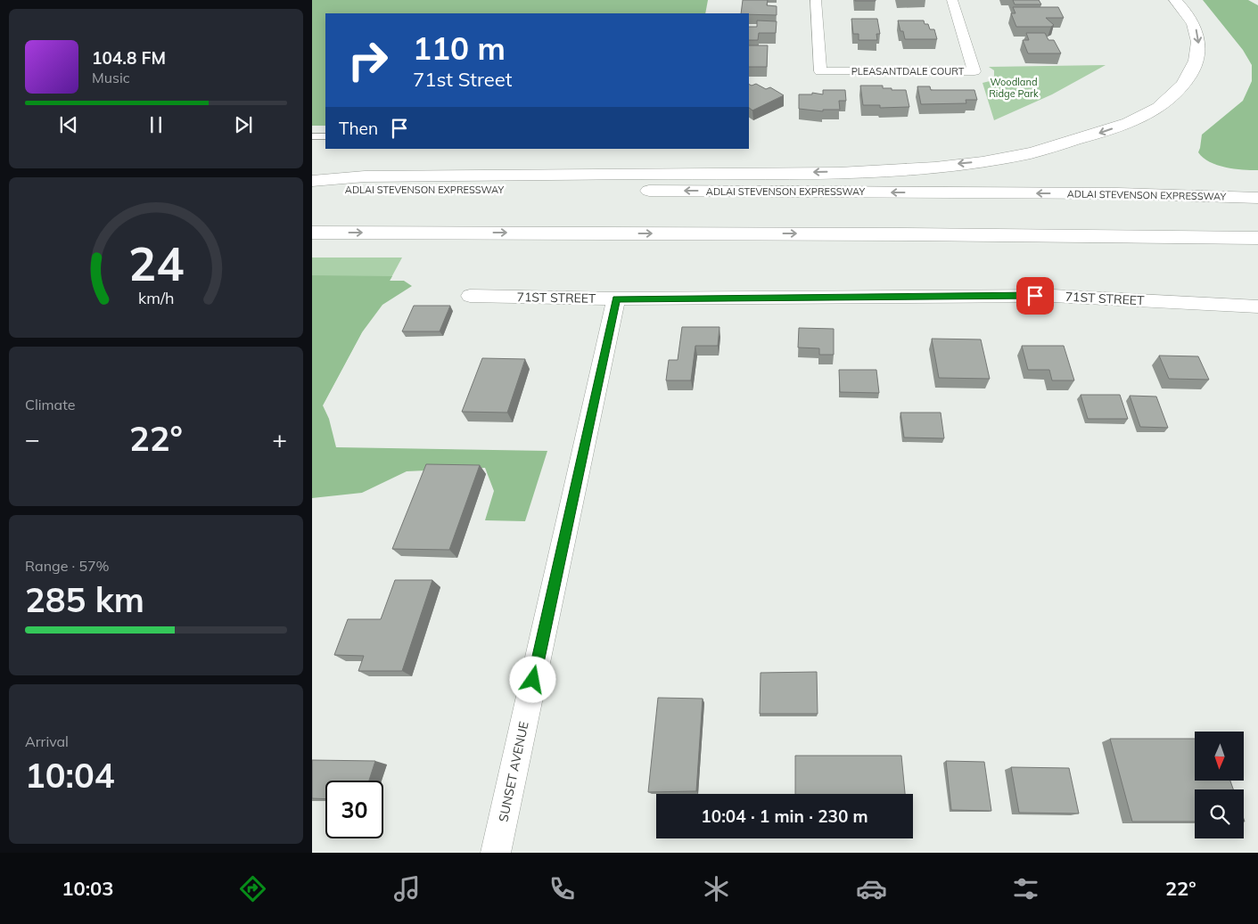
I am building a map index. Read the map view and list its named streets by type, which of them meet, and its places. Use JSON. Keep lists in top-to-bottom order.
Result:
{
  "streets": {
    "highway": ["ADLAI STEVENSON EXPRESSWAY"],
    "street": ["PLEASANTDALE COURT", "71ST STREET", "SUNSET AVENUE"]
  },
  "crossings": [
    ["71ST STREET", "SUNSET AVENUE"]
  ],
  "parks": ["Woodland Ridge Park"],
  "north": "bottom",
  "page": {
    "turn": ["110 m", "71st Street"],
    "song": ["104.8 FM", "Music"],
    "then": "Then",
    "tile": [
      "Climate",
      ["Range · 57%", "285 km"],
      ["Arrival", "10:04"]
    ],
    "heat": ["−", "22°", "+"],
    "limit": "30",
    "trip": "10:04 · 1 min · 230 m",
    "tabs": ["10:03", "22°"],
    "gauge": ["24", "km/h"]
  }
}
